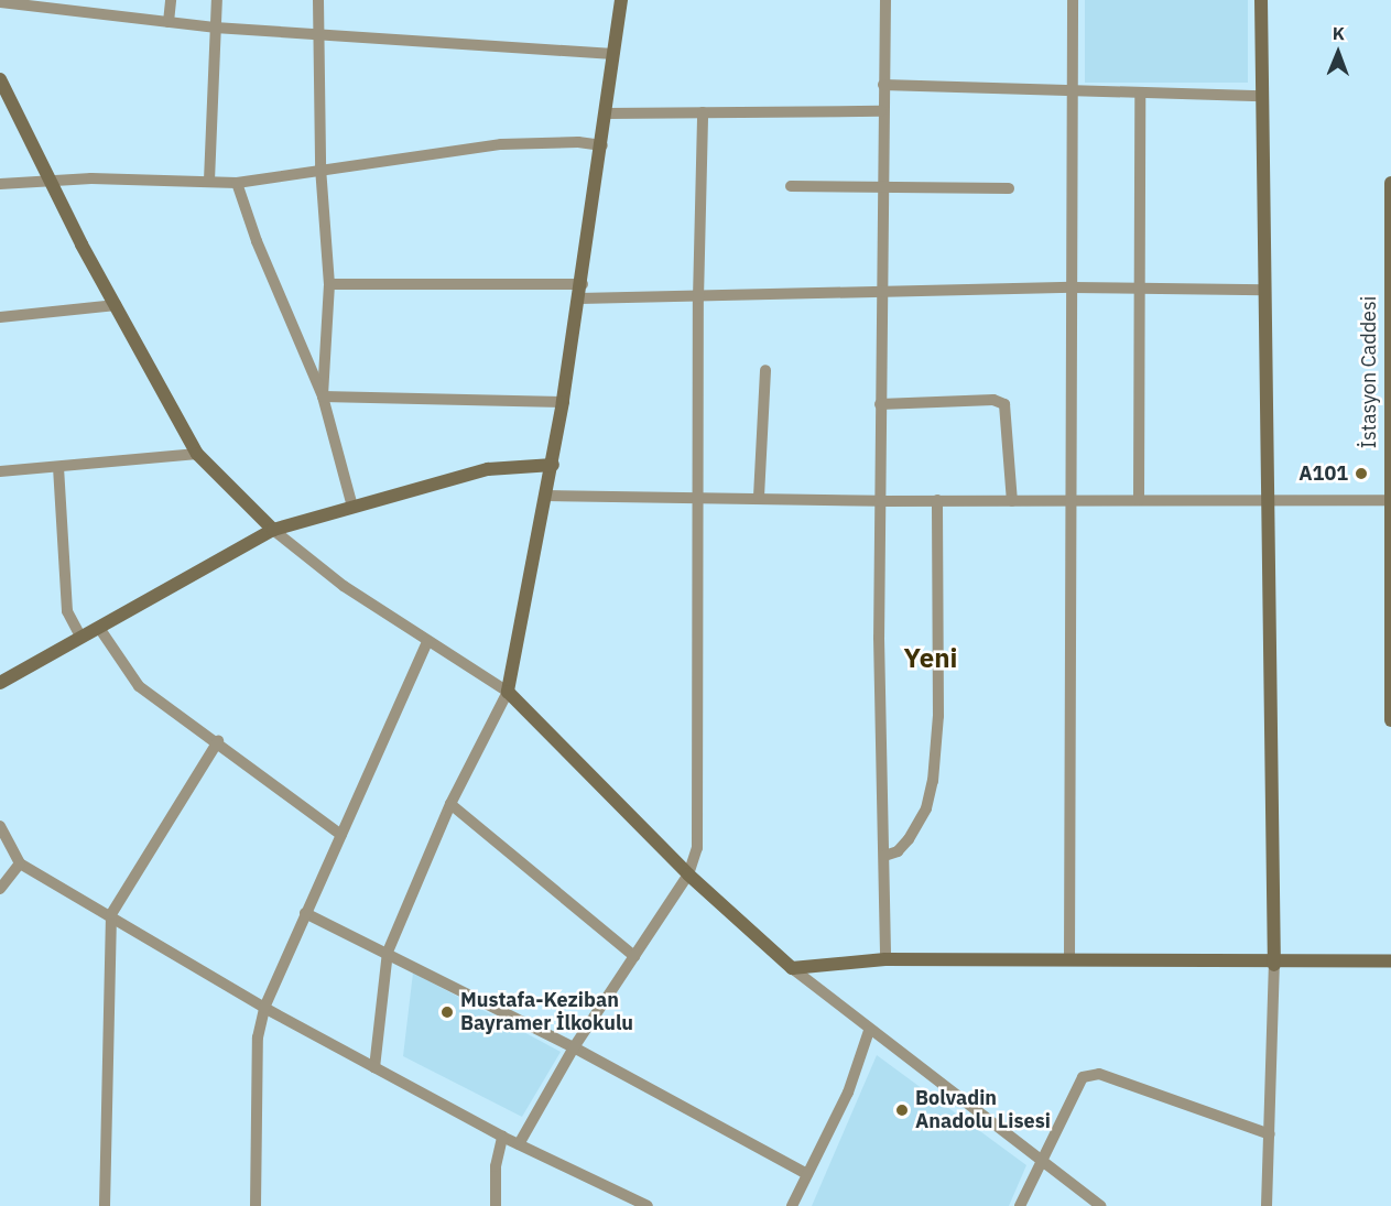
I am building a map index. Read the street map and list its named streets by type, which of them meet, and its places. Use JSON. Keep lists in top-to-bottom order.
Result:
{
  "streets": {
    "street": ["İstasyon Caddesi"]
  },
  "districts": ["Yeni"],
  "places": ["A101", "Mustafa-Keziban Bayramer İlkokulu", "Bolvadin Anadolu Lisesi"],
  "north": "top"
}
